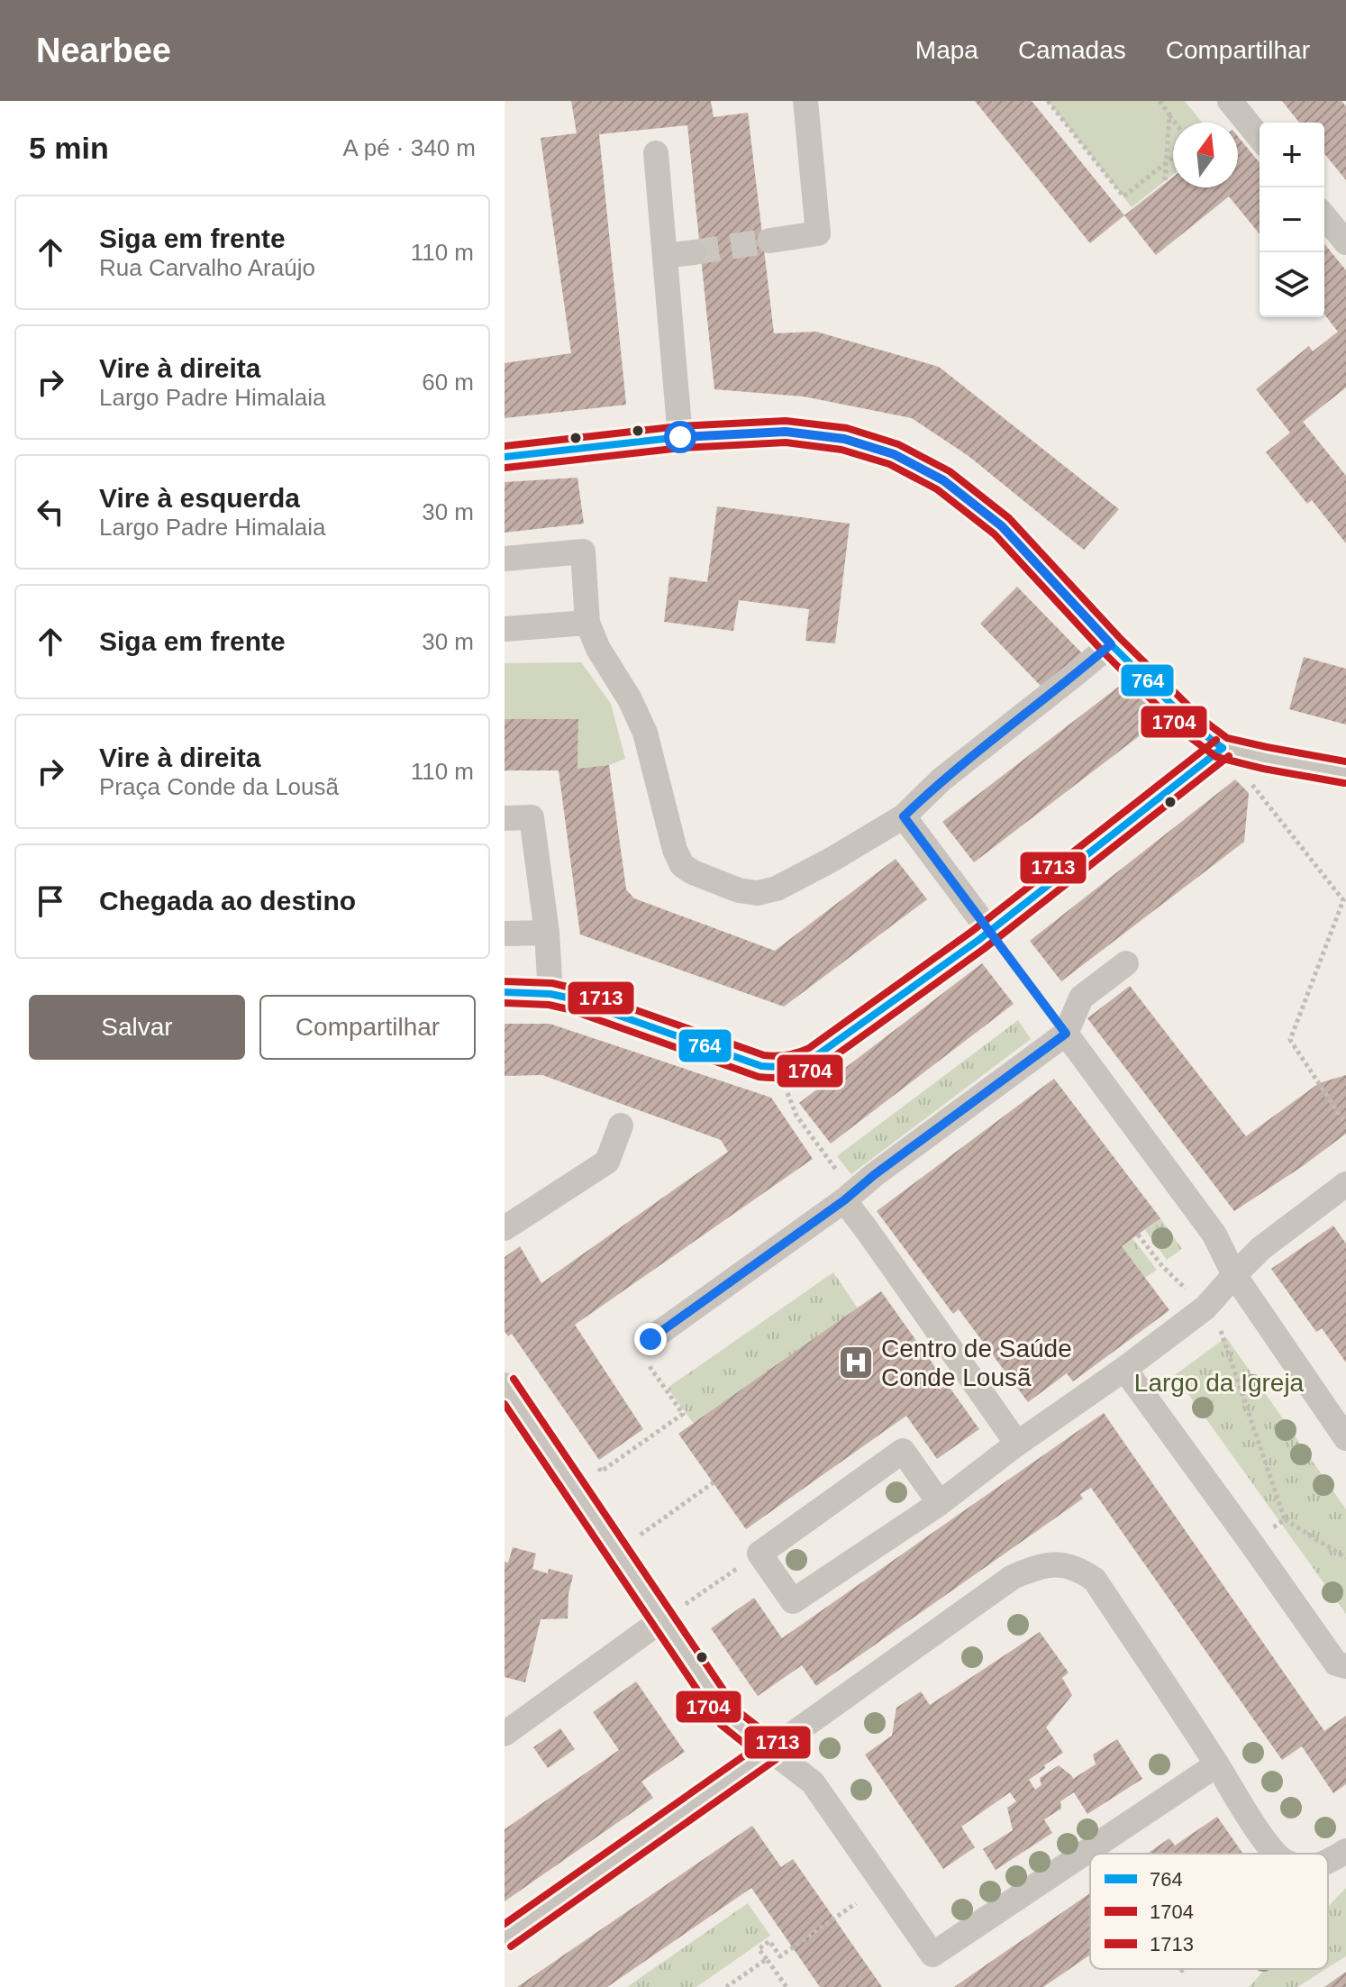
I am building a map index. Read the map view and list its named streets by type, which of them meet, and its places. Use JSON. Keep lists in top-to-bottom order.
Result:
{
  "parks": ["Largo da Igreja"],
  "places": {
    "hospital": ["Centro de Saúde Conde Lousã"]
  },
  "lines": ["transit line 1713", "transit line 764", "transit line 1704"],
  "legend": ["764", "1704", "1713"],
  "north": "top",
  "page": {
    "header": "Nearbee",
    "nav": ["Mapa", "Camadas", "Compartilhar"],
    "heading": ["5 min", "A pé · 340 m"],
    "map_buttons": ["+", "−"],
    "list": [
      ["Siga em frente", "Rua Carvalho Araújo", "110 m"],
      ["Vire à direita", "Largo Padre Himalaia", "60 m"],
      ["Vire à esquerda", "Largo Padre Himalaia", "30 m"],
      ["Siga em frente", "30 m"],
      ["Vire à direita", "Praça Conde da Lousã", "110 m"],
      "Chegada ao destino"
    ],
    "buttons": ["Salvar", "Compartilhar"]
  }
}
